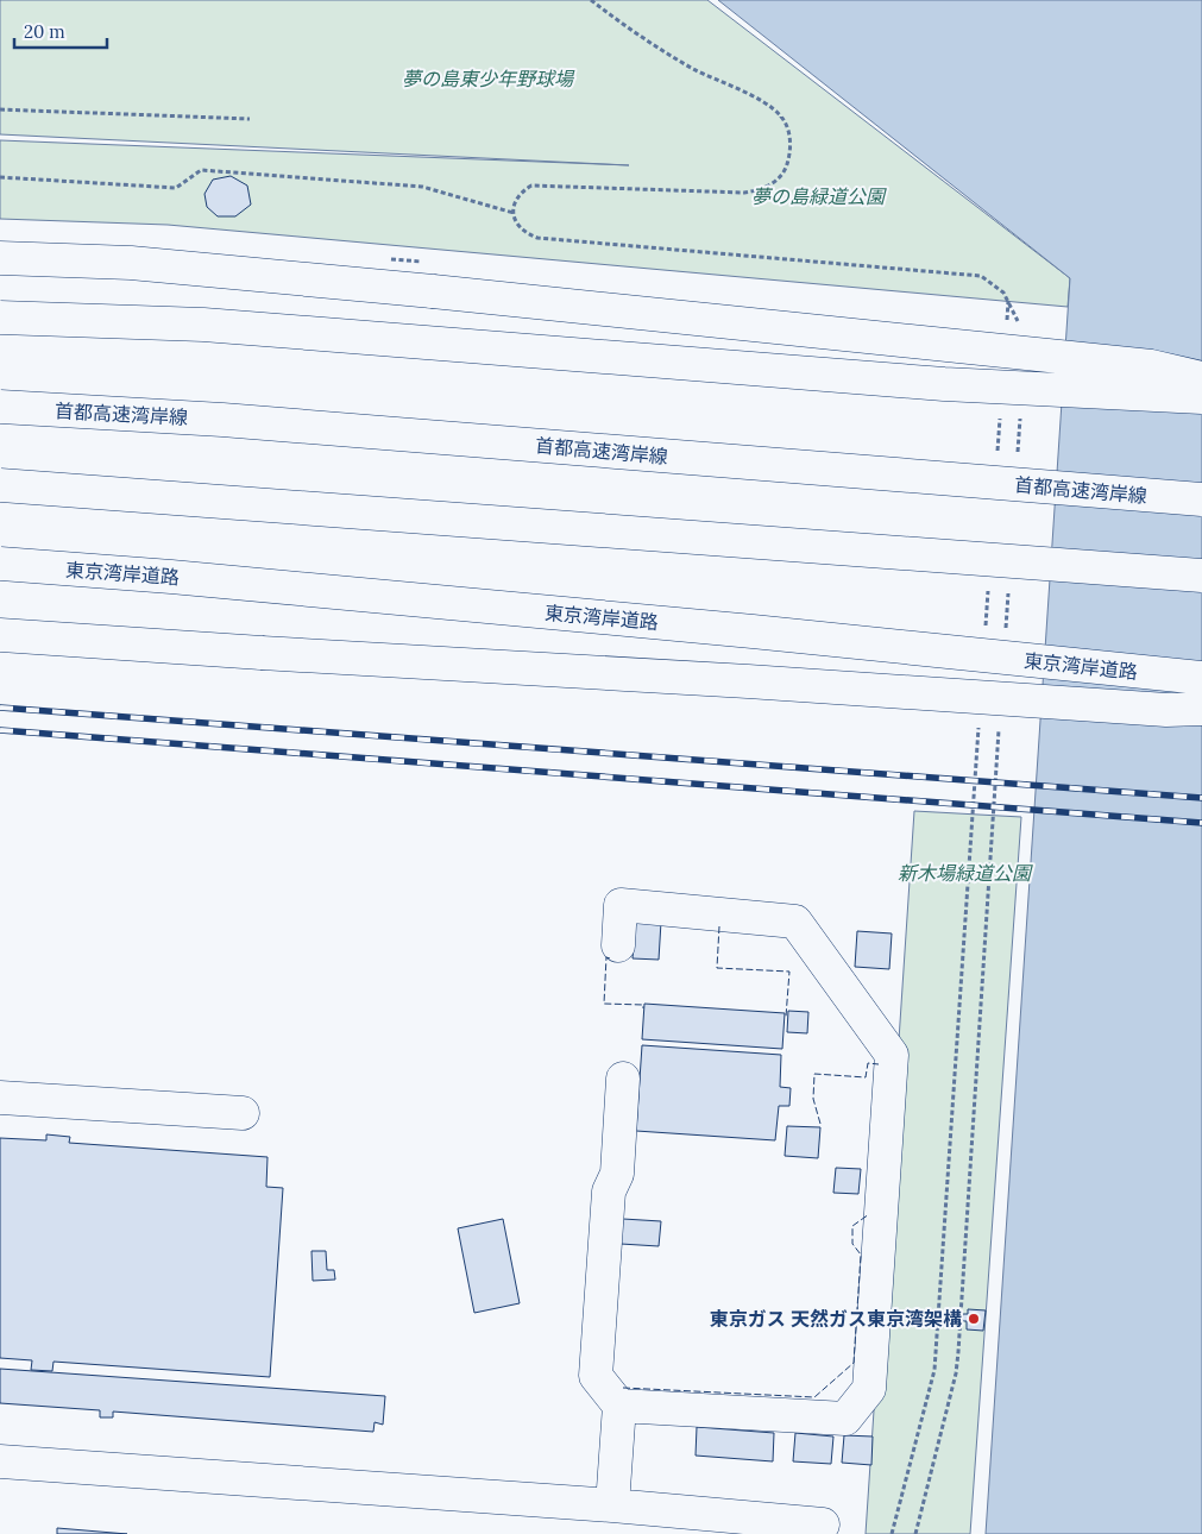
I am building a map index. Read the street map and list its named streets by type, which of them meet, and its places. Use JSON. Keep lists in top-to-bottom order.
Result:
{
  "streets": {
    "main road": ["首都高速湾岸線", "東京湾岸道路"]
  },
  "parks": ["夢の島東少年野球場", "夢の島緑道公園", "新木場緑道公園"],
  "places": ["東京ガス 天然ガス東京湾架構"],
  "scale_bar": "20 m"
}
